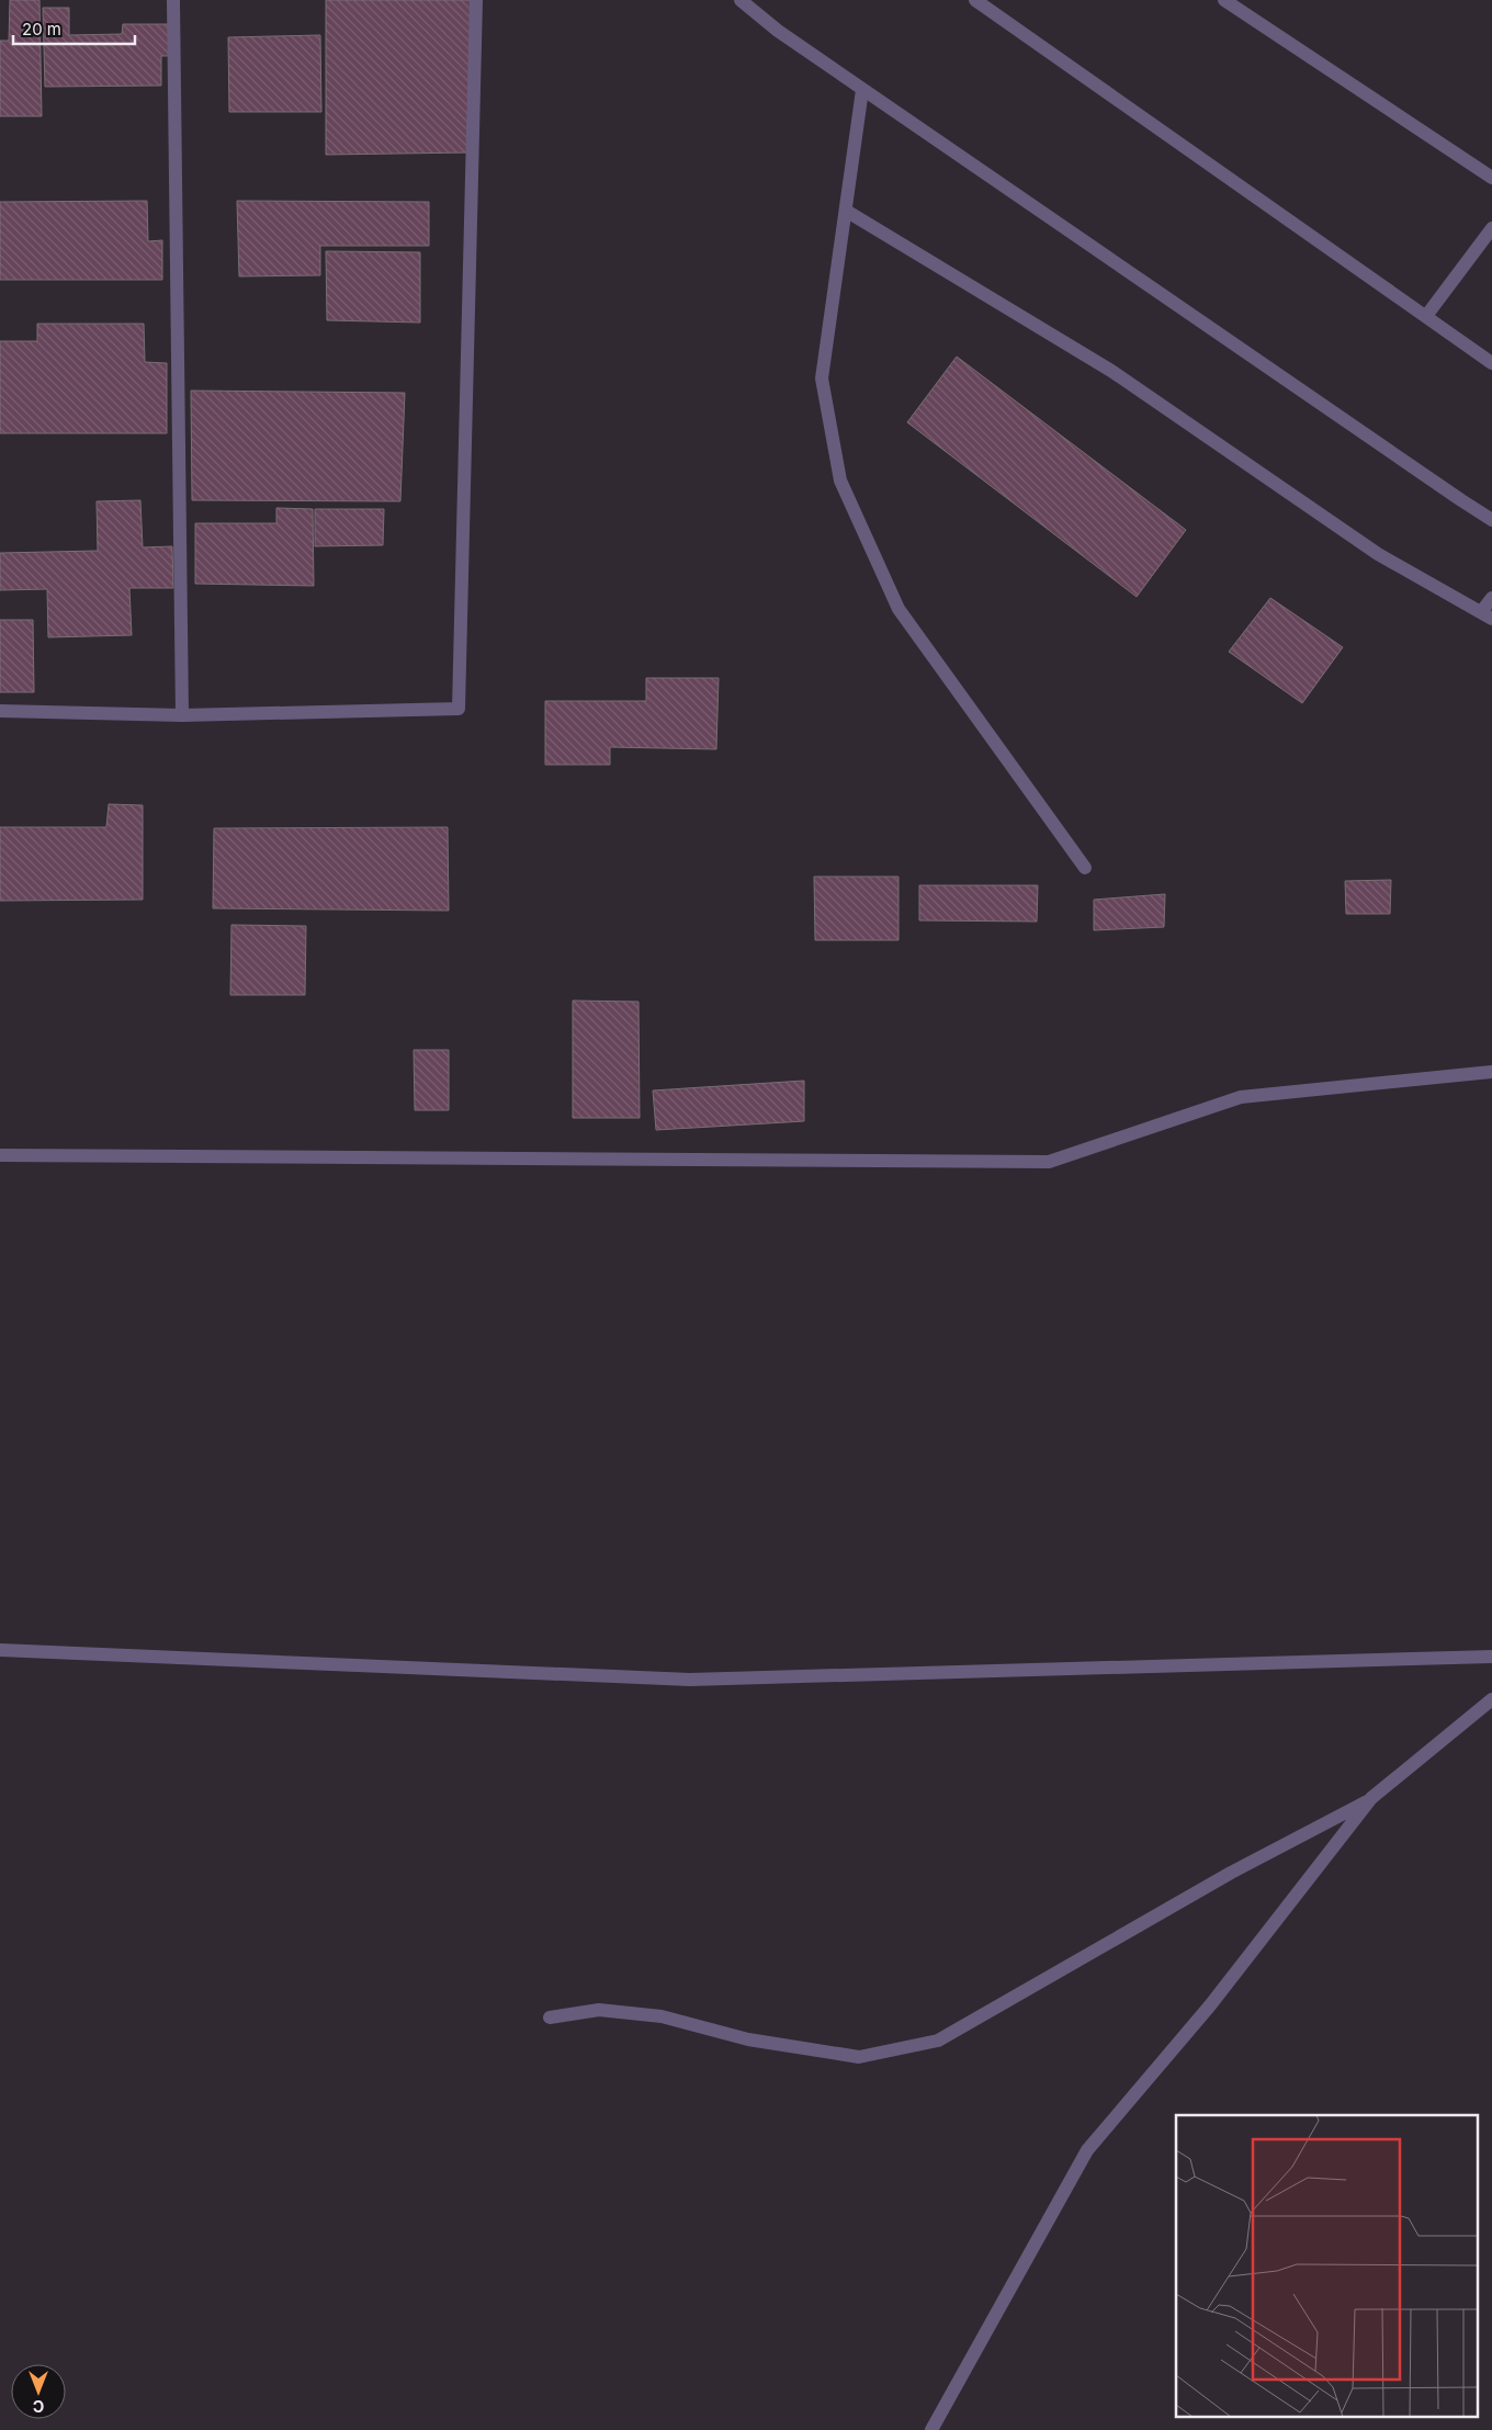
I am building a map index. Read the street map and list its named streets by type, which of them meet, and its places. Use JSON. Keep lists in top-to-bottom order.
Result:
{
  "scale_bar": "20 m",
  "north": "bottom"
}
